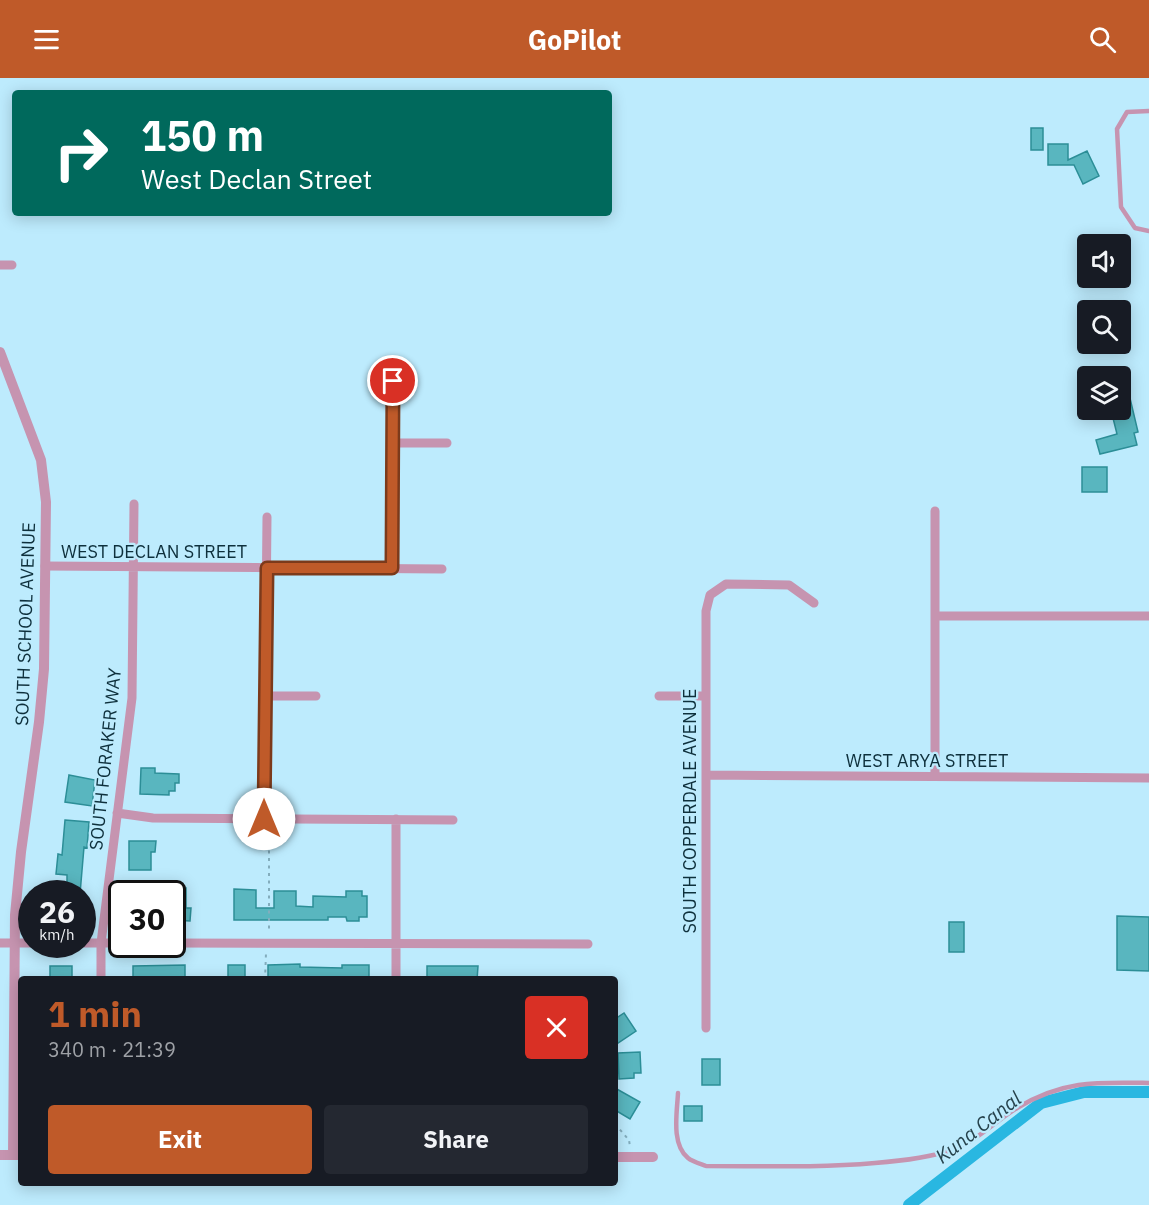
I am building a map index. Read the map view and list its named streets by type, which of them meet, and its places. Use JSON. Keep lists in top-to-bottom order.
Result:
{
  "streets": {
    "street": [
      "WEST DECLAN STREET",
      "SOUTH SCHOOL AVENUE",
      "SOUTH FORAKER WAY",
      "WEST ARYA STREET",
      "SOUTH COPPERDALE AVENUE"
    ]
  },
  "crossings": [
    ["WEST DECLAN STREET", "SOUTH SCHOOL AVENUE"],
    ["WEST DECLAN STREET", "SOUTH FORAKER WAY"],
    ["WEST ARYA STREET", "SOUTH COPPERDALE AVENUE"]
  ],
  "water": ["Kuna Canal"],
  "page": {
    "header": "GoPilot",
    "turn": ["150 m", "West Declan Street"],
    "speed": "26 km/h",
    "limit": "30",
    "heading": ["1 min", "340 m · 21:39"],
    "buttons": ["Exit", "Share"]
  }
}
